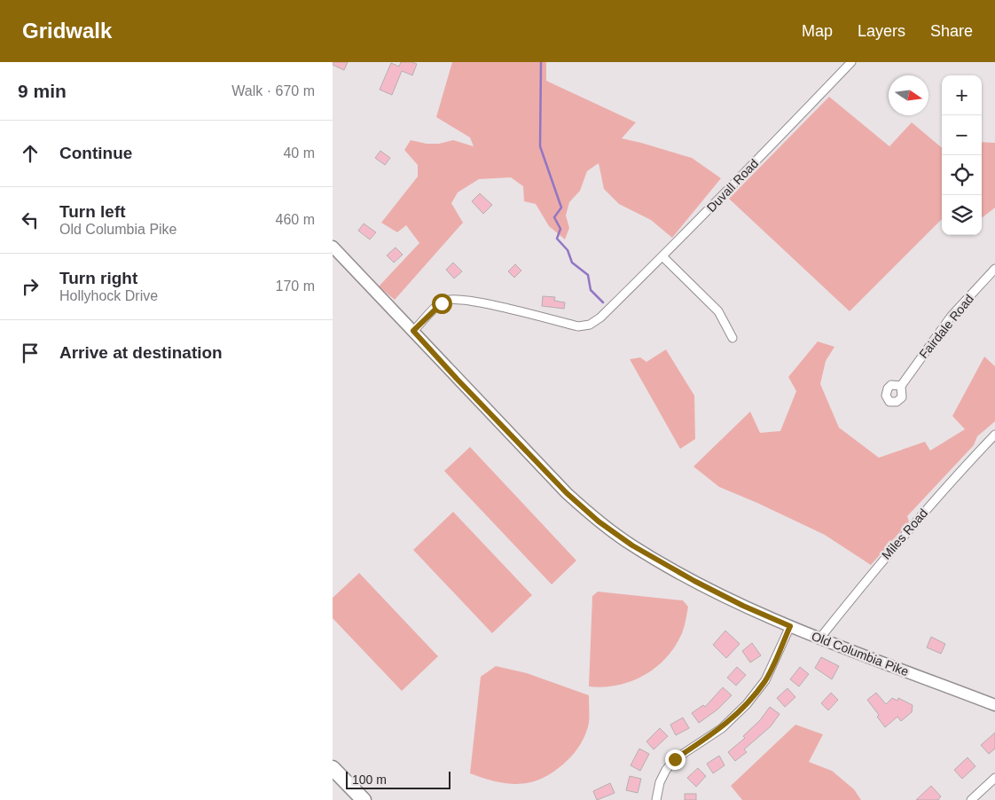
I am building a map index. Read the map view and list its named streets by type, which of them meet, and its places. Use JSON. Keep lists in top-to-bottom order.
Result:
{
  "streets": {
    "main road": ["Old Columbia Pike"],
    "street": ["Duvall Road", "Fairdale Road", "Miles Road"]
  },
  "crossings": [
    ["Duvall Road", "Old Columbia Pike"],
    ["Miles Road", "Old Columbia Pike"]
  ],
  "scale_bar": "100 m",
  "north": "right",
  "page": {
    "header": "Gridwalk",
    "nav": ["Map", "Layers", "Share"],
    "heading": ["9 min", "Walk · 670 m"],
    "map_buttons": ["+", "−"],
    "list": [
      ["Continue", "40 m"],
      ["Turn left", "Old Columbia Pike", "460 m"],
      ["Turn right", "Hollyhock Drive", "170 m"],
      "Arrive at destination"
    ],
    "scale": "100 m"
  }
}
